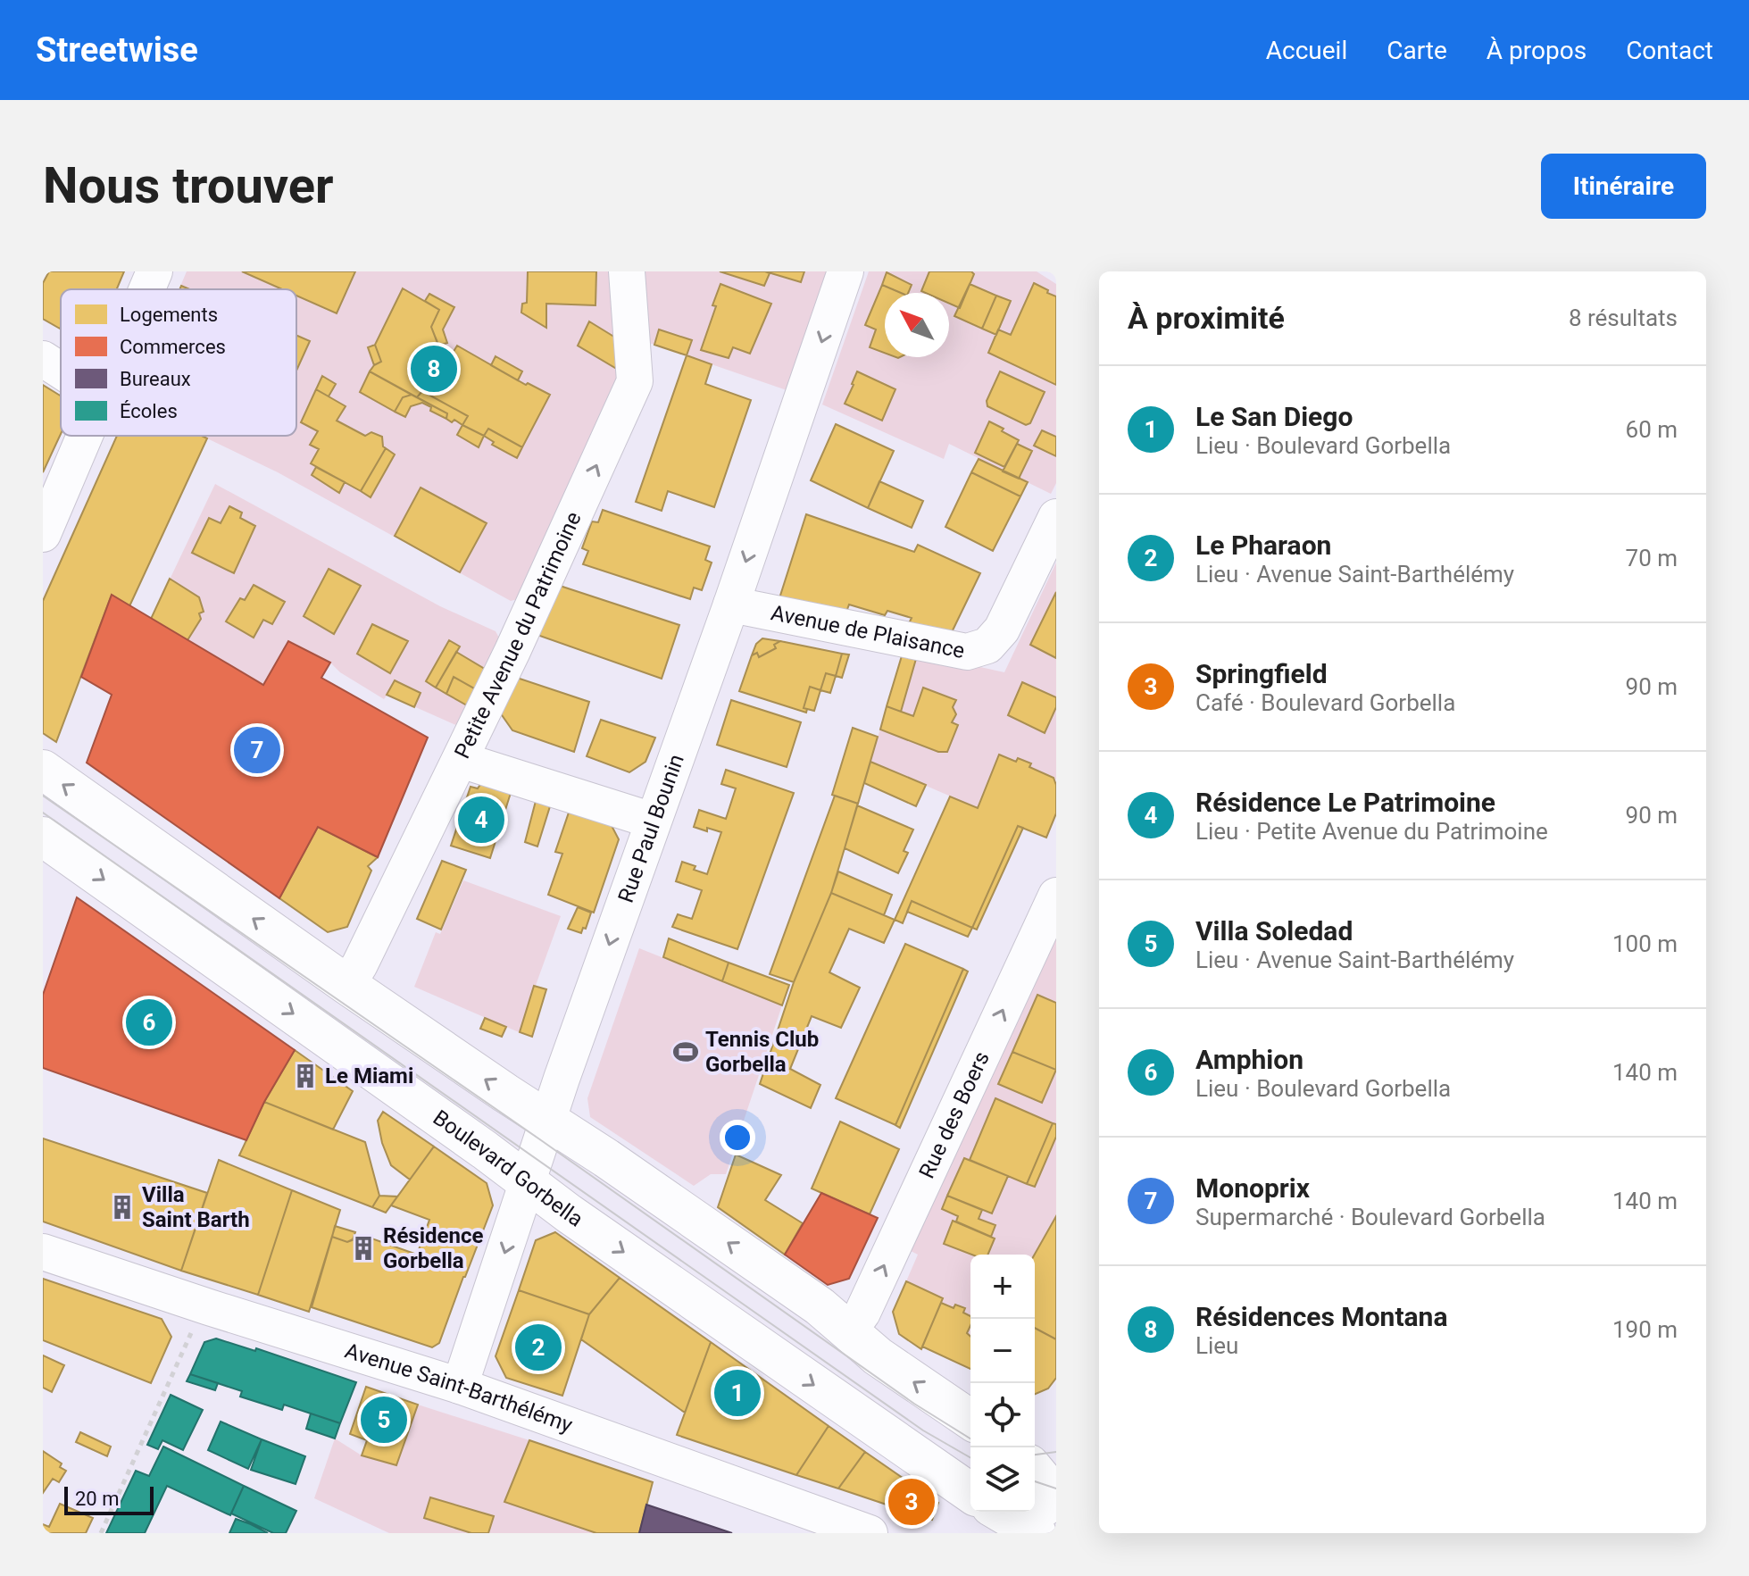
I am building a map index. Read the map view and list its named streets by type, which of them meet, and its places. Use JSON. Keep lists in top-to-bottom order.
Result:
{
  "streets": {
    "main road": ["Boulevard Gorbella"],
    "street": [
      "Avenue de Plaisance",
      "Petite Avenue du Patrimoine",
      "Rue Paul Bounin",
      "Rue des Boers",
      "Avenue Saint-Barthélémy"
    ]
  },
  "crossings": [
    ["Avenue de Plaisance", "Rue Paul Bounin"],
    ["Rue Paul Bounin", "Boulevard Gorbella"],
    ["Rue Paul Bounin", "Avenue Saint-Barthélémy"]
  ],
  "one_way": ["Petite Avenue du Patrimoine", "Rue Paul Bounin", "Rue des Boers"],
  "places": {
    "sports": ["Tennis Club Gorbella"],
    "building": ["Le Miami", "Villa Saint Barth", "Résidence Gorbella"]
  },
  "legend": [
    "Logements",
    "Commerces",
    "Bureaux",
    "Écoles"
  ],
  "scale_bar": "20 m",
  "north": "top left",
  "page": {
    "header": "Streetwise",
    "nav": [
      "Accueil",
      "Carte",
      "À propos",
      "Contact"
    ],
    "buttons": "Itinéraire",
    "title": "Nous trouver",
    "heading": ["À proximité", "8 résultats"],
    "pins": [
      "8",
      "7",
      "4",
      "6",
      "2",
      "1",
      "5",
      "3"
    ],
    "list": [
      {
        "mark": "1",
        "name": "Le San Diego",
        "note": "Lieu · Boulevard Gorbella",
        "value": "60 m"
      },
      {
        "mark": "2",
        "name": "Le Pharaon",
        "note": "Lieu · Avenue Saint-Barthélémy",
        "value": "70 m"
      },
      {
        "mark": "3",
        "name": "Springfield",
        "note": "Café · Boulevard Gorbella",
        "value": "90 m"
      },
      {
        "mark": "4",
        "name": "Résidence Le Patrimoine",
        "note": "Lieu · Petite Avenue du Patrimoine",
        "value": "90 m"
      },
      {
        "mark": "5",
        "name": "Villa Soledad",
        "note": "Lieu · Avenue Saint-Barthélémy",
        "value": "100 m"
      },
      {
        "mark": "6",
        "name": "Amphion",
        "note": "Lieu · Boulevard Gorbella",
        "value": "140 m"
      },
      {
        "mark": "7",
        "name": "Monoprix",
        "note": "Supermarché · Boulevard Gorbella",
        "value": "140 m"
      },
      {
        "mark": "8",
        "name": "Résidences Montana",
        "note": "Lieu",
        "value": "190 m"
      }
    ],
    "map_buttons": ["+", "−"],
    "scale": "20 m"
  }
}
